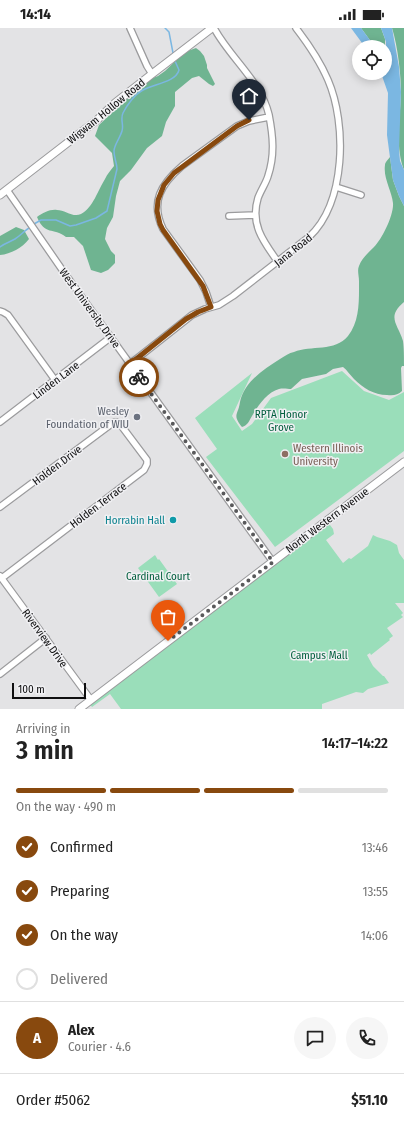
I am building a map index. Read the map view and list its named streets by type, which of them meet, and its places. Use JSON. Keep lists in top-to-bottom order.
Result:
{
  "streets": {
    "street": [
      "Wigwam Hollow Road",
      "Jana Road",
      "West University Drive",
      "Linden Lane",
      "Holden Drive",
      "Holden Terrace",
      "North Western Avenue",
      "Riverview Drive"
    ]
  },
  "crossings": [
    ["Wigwam Hollow Road", "West University Drive"],
    ["Jana Road", "West University Drive"],
    ["West University Drive", "Linden Lane"],
    ["West University Drive", "North Western Avenue"],
    ["Holden Drive", "Holden Terrace"],
    ["Holden Terrace", "Riverview Drive"],
    ["North Western Avenue", "Riverview Drive"]
  ],
  "parks": ["RPTA Honor Grove", "Cardinal Court", "Campus Mall"],
  "places": ["Wesley Foundation of WIU", "Western Illinois University", "Horrabin Hall"],
  "scale_bar": "100 m",
  "page": {
    "status": "14:14",
    "scale": "100 m",
    "heading": ["3 min", "Arriving in", "14:17–14:22"],
    "panel": [
      "Alex",
      "Courier · 4.6",
      "Order #5062",
      "$51.10"
    ],
    "bar": "On the way · 490 m",
    "list": [
      ["Confirmed", "13:46"],
      ["Preparing", "13:55"],
      ["On the way", "14:06"],
      "Delivered"
    ],
    "round": "A"
  }
}
